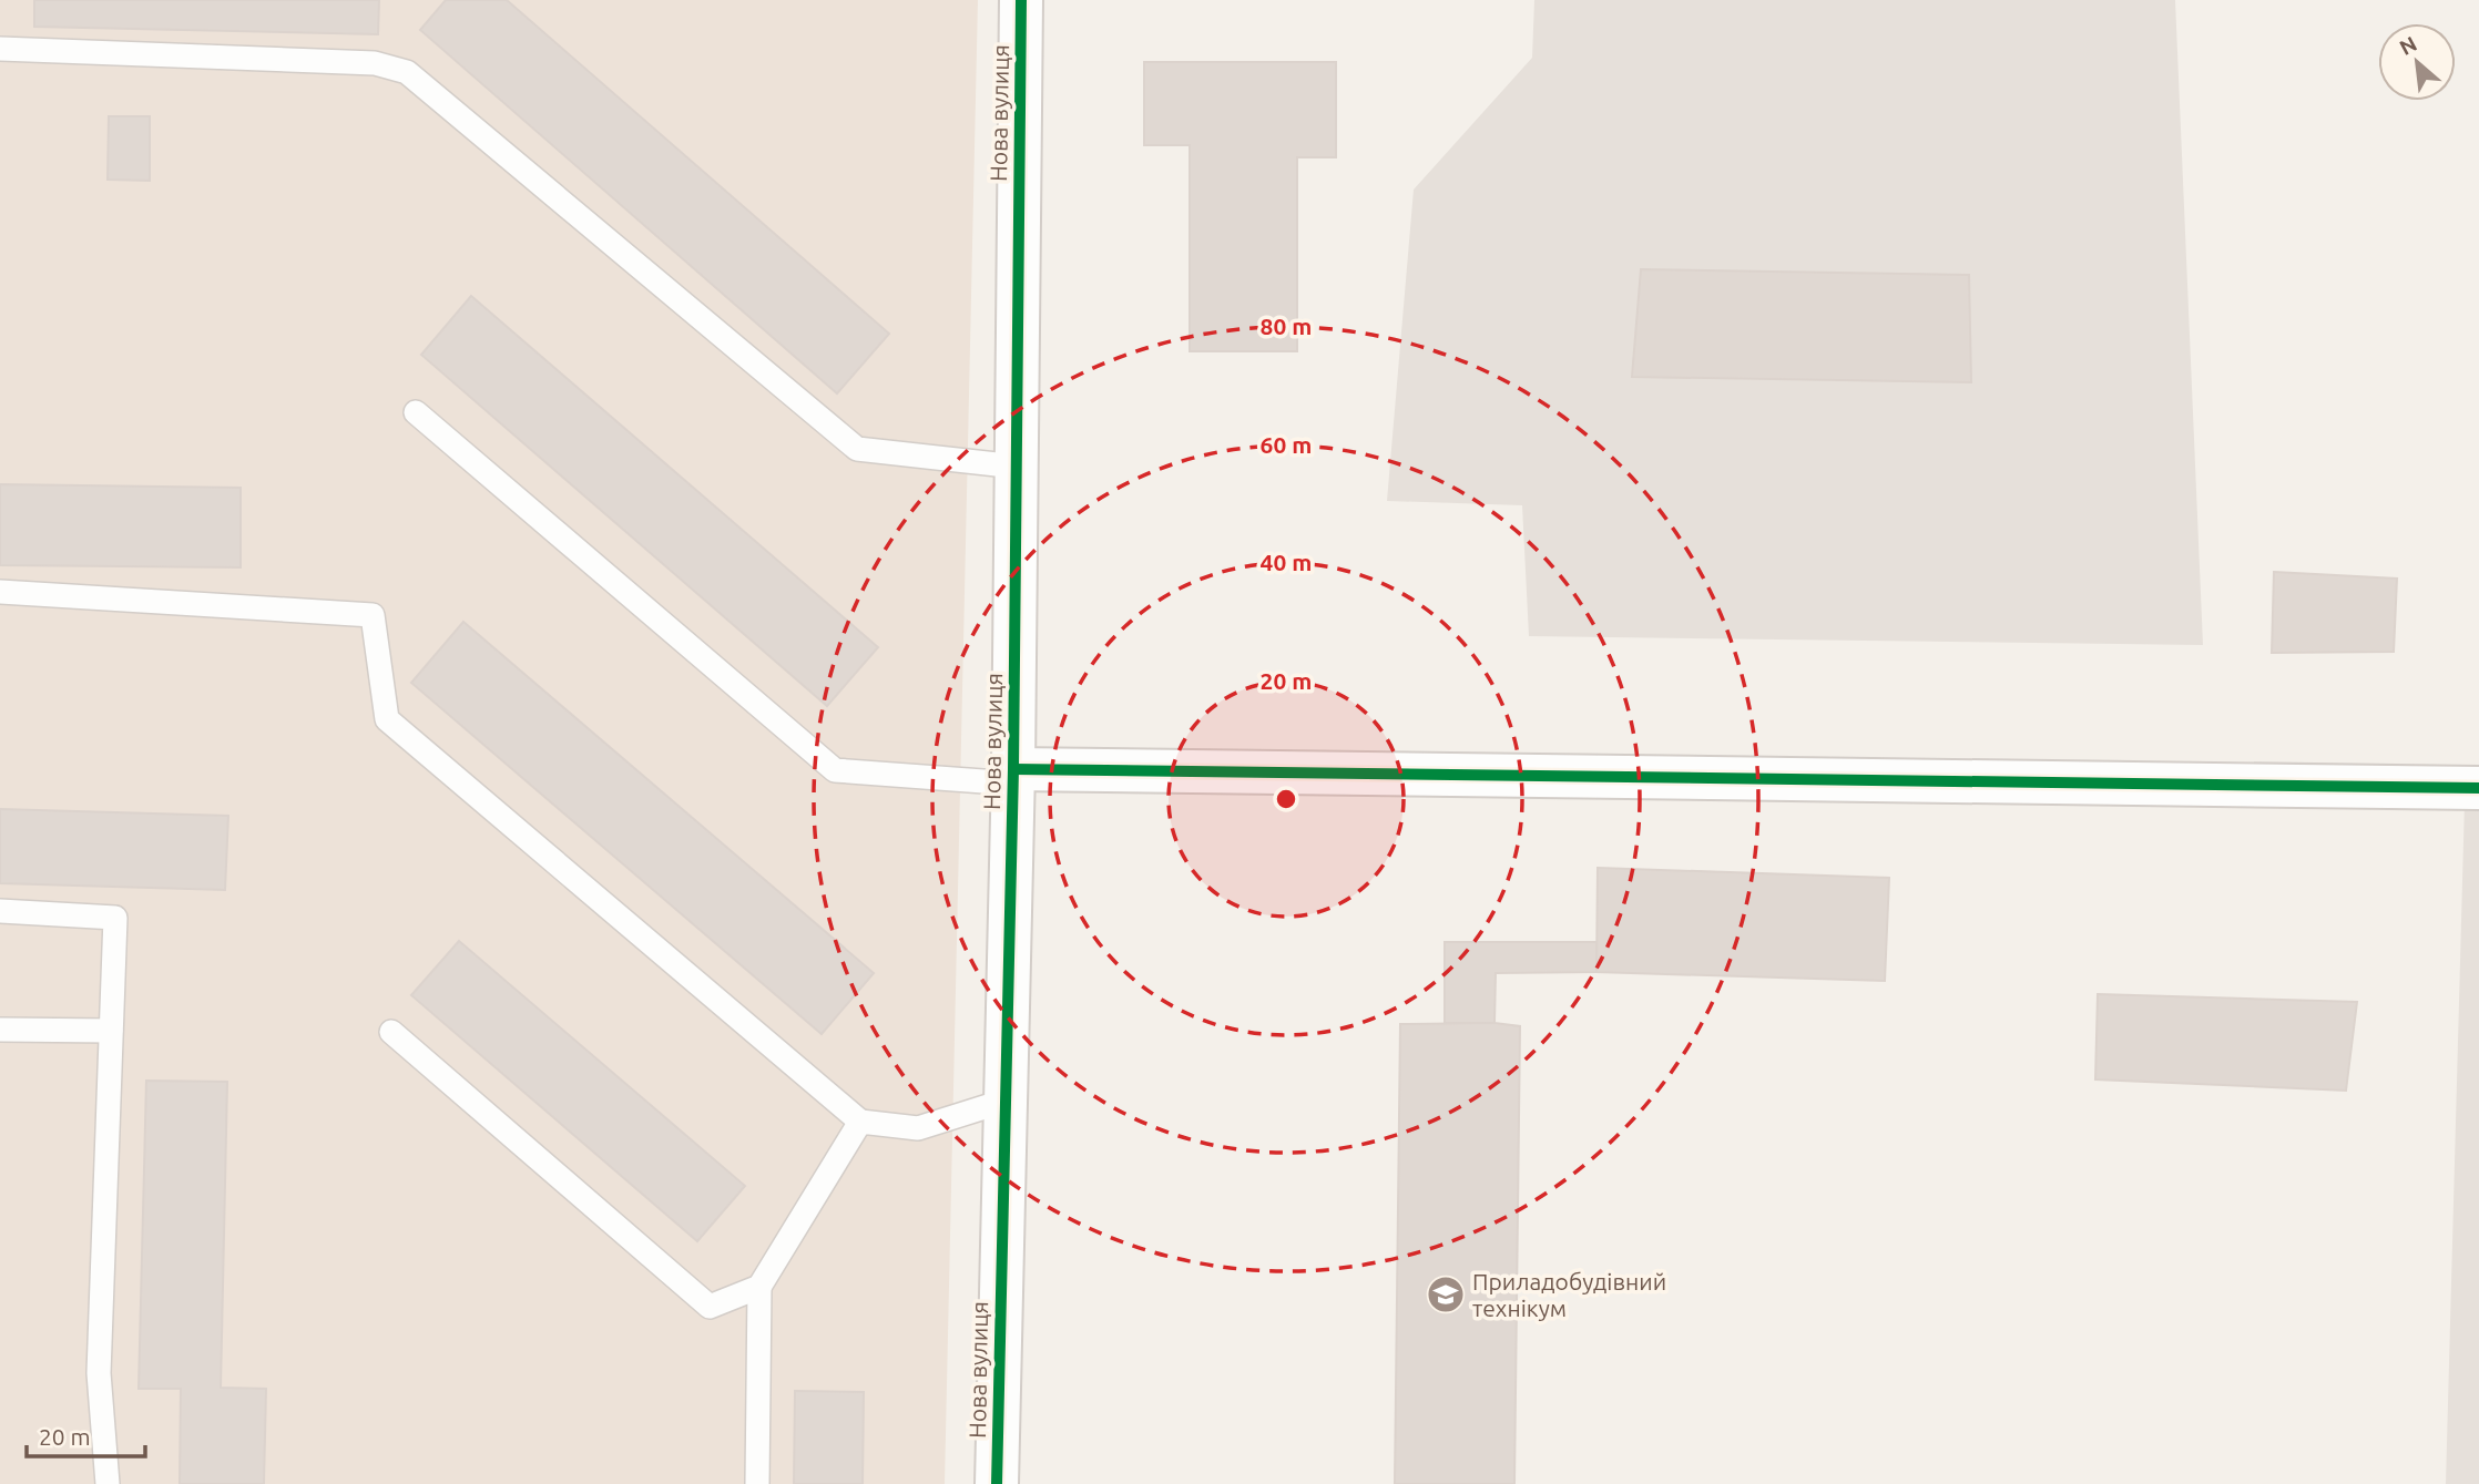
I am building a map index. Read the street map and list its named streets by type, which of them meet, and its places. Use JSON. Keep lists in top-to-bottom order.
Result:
{
  "streets": {
    "street": ["Нова вулиця"]
  },
  "places": {
    "school or university": ["Приладобудівний технікум"]
  },
  "scale_bar": "20 m",
  "north": "top left",
  "rings": [
    "80 m",
    "60 m",
    "40 m",
    "20 m"
  ]
}
